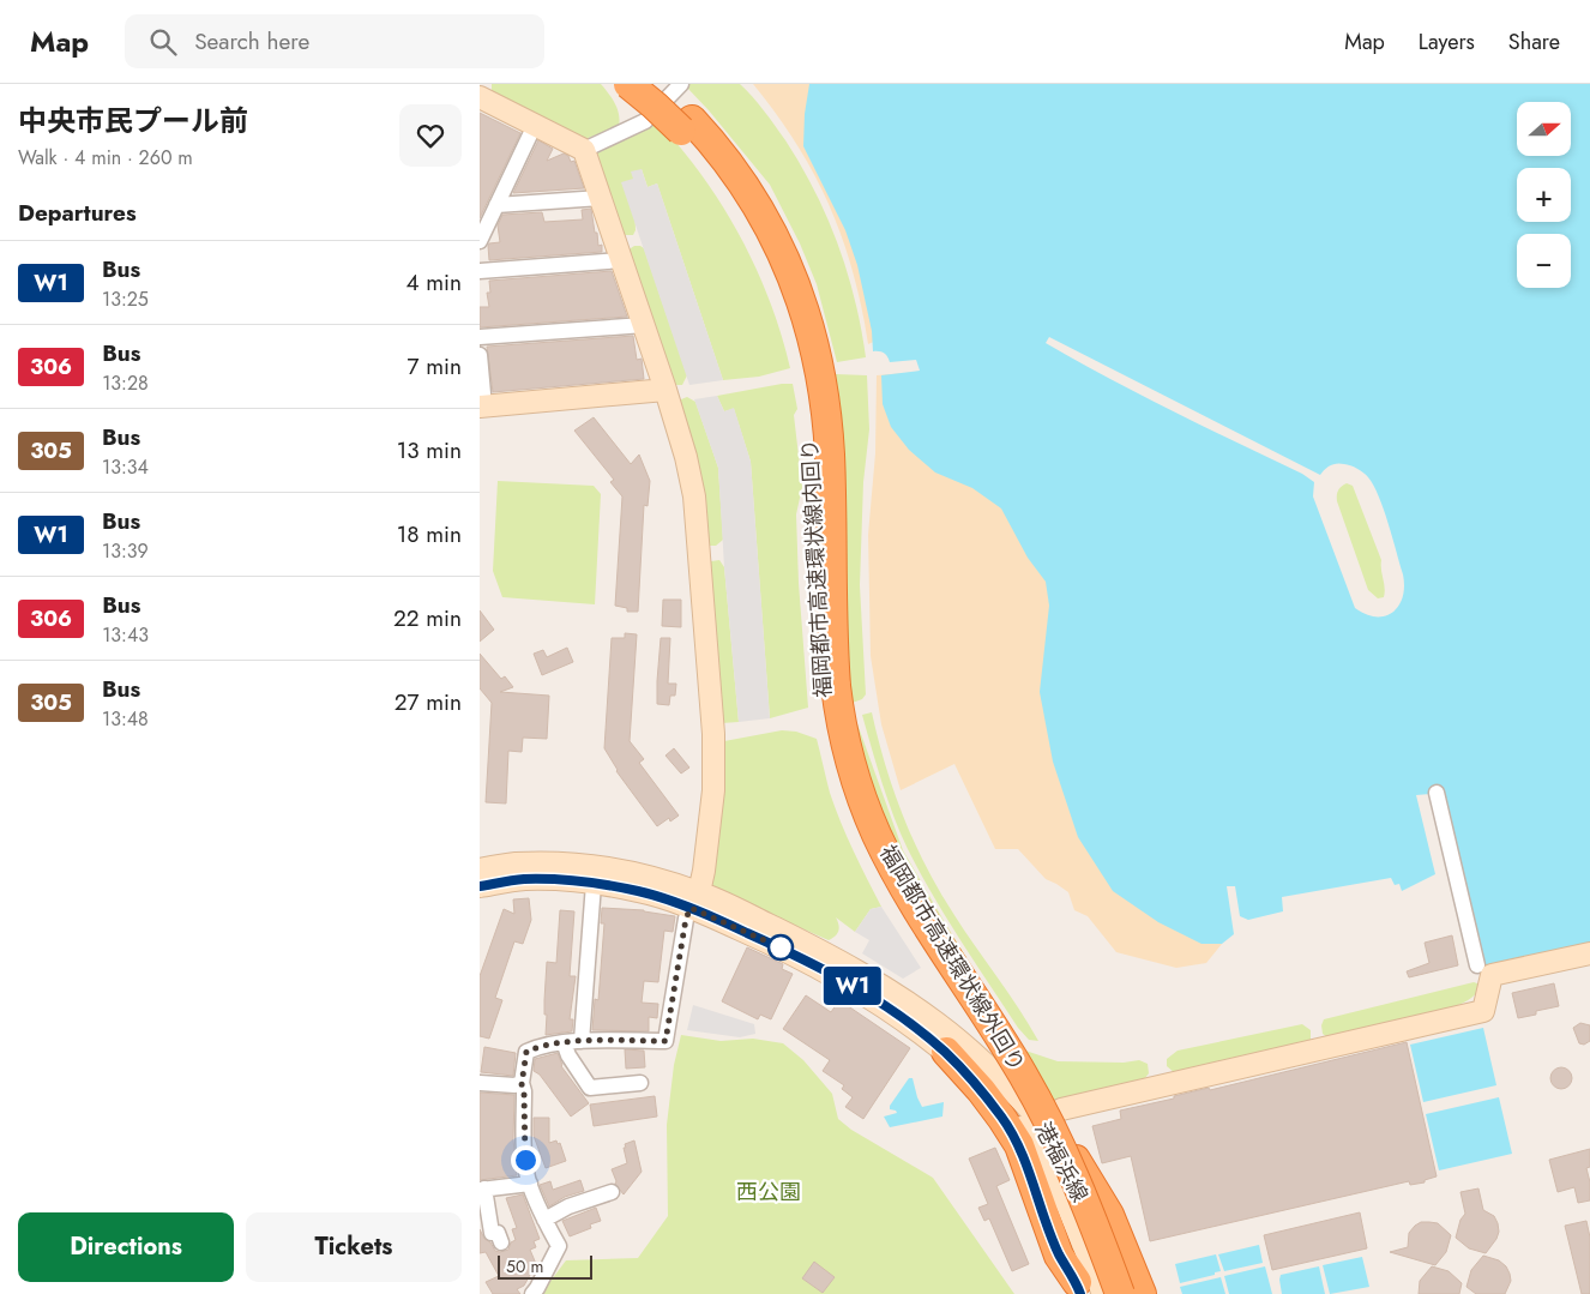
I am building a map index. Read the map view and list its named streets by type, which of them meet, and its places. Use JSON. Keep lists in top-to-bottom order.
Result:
{
  "streets": {
    "highway": ["福岡都市高速環状線内回り", "福岡都市高速環状線外回り"],
    "street": ["港福浜線"]
  },
  "crossings": [
    ["福岡都市高速環状線内回り", "福岡都市高速環状線外回り"],
    ["福岡都市高速環状線内回り", "港福浜線"],
    ["福岡都市高速環状線外回り", "港福浜線"]
  ],
  "parks": ["西公園"],
  "lines": ["bus line W1"],
  "scale_bar": "50 m",
  "north": "right",
  "page": {
    "header": "Map",
    "search": "Search here",
    "nav": ["Map", "Layers", "Share"],
    "heading": [
      ["中央市民プール前", "Walk · 4 min · 260 m"],
      "Departures"
    ],
    "on_map": "W1",
    "map_buttons": ["+", "−"],
    "list": [
      {
        "mark": "W1",
        "name": "Bus",
        "note": "13:25",
        "value": "4 min"
      },
      {
        "mark": "306",
        "name": "Bus",
        "note": "13:28",
        "value": "7 min"
      },
      {
        "mark": "305",
        "name": "Bus",
        "note": "13:34",
        "value": "13 min"
      },
      {
        "mark": "W1",
        "name": "Bus",
        "note": "13:39",
        "value": "18 min"
      },
      {
        "mark": "306",
        "name": "Bus",
        "note": "13:43",
        "value": "22 min"
      },
      {
        "mark": "305",
        "name": "Bus",
        "note": "13:48",
        "value": "27 min"
      }
    ],
    "buttons": ["Directions", "Tickets"],
    "scale": "50 m"
  }
}
